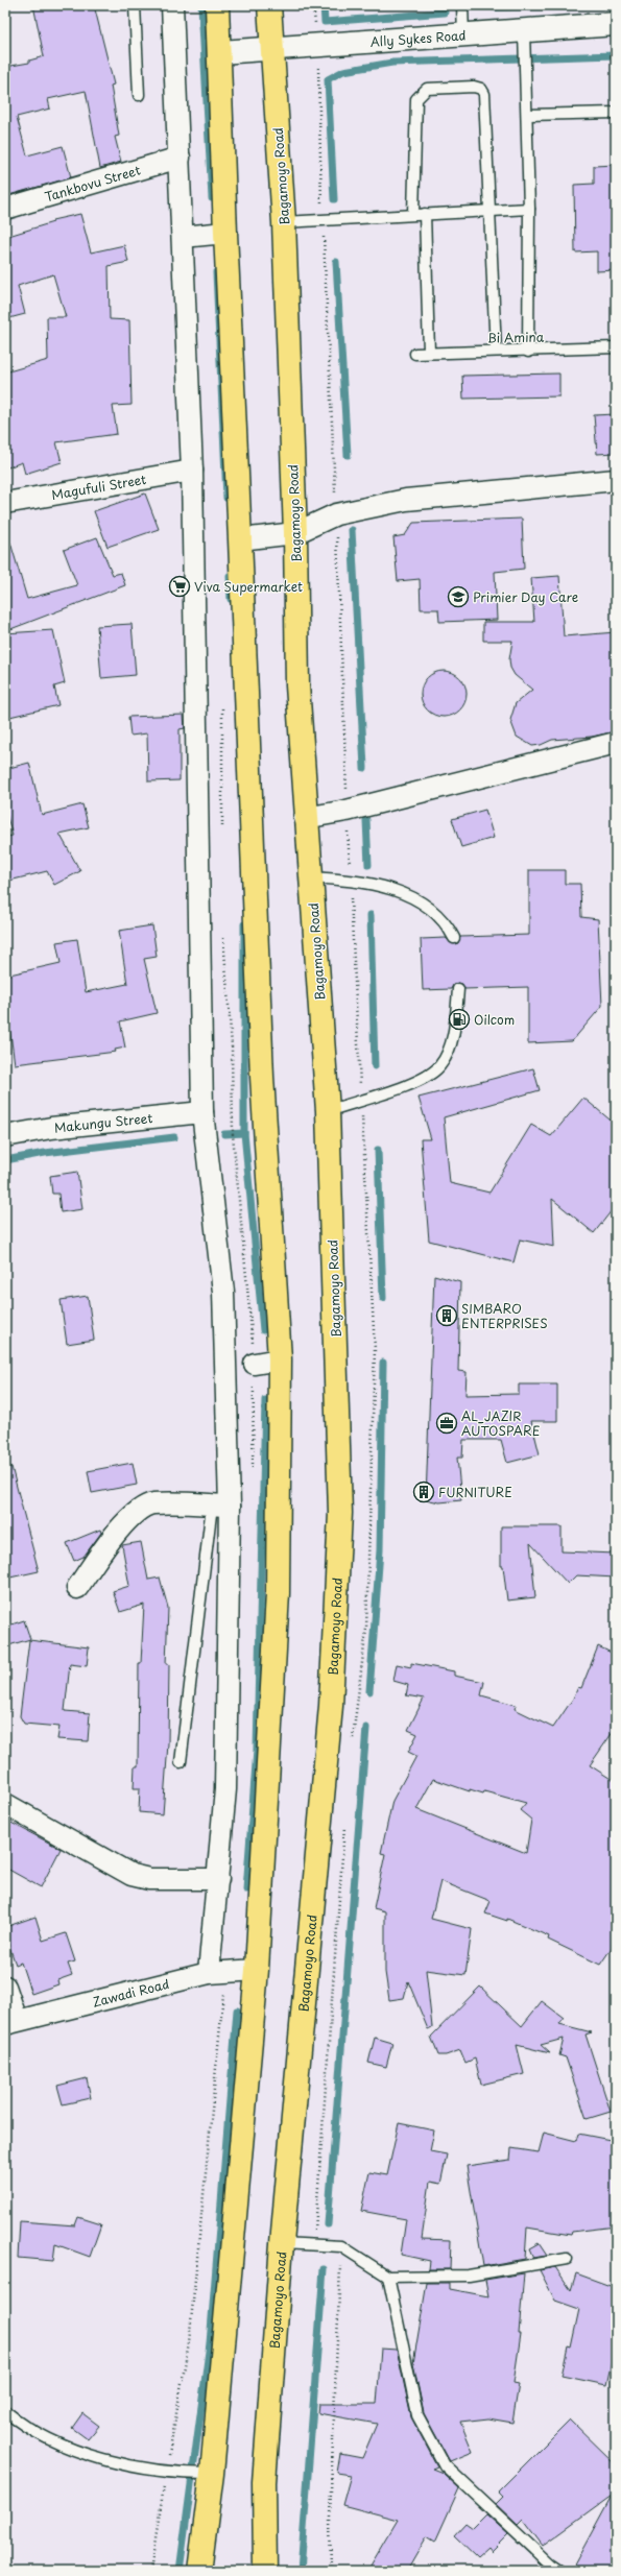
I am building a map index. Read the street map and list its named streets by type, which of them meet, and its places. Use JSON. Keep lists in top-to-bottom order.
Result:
{
  "streets": {
    "highway": ["Bagamoyo Road"],
    "main road": ["Ally Sykes Road"],
    "street": [
      "Tankbovu Street",
      "Magufuli Street",
      "Makungu Street",
      "Zawadi Road"
    ],
    "lane": ["Bi Amina"]
  },
  "crossings": [
    ["Ally Sykes Road", "Bagamoyo Road"]
  ],
  "places": {
    "supermarket": ["Viva Supermarket"],
    "school or university": ["Primier Day Care"],
    "fuel station": ["Oilcom"],
    "building": ["SIMBARO ENTERPRISES", "FURNITURE"],
    "office": ["AL_JAZIR AUTOSPARE"]
  }
}
